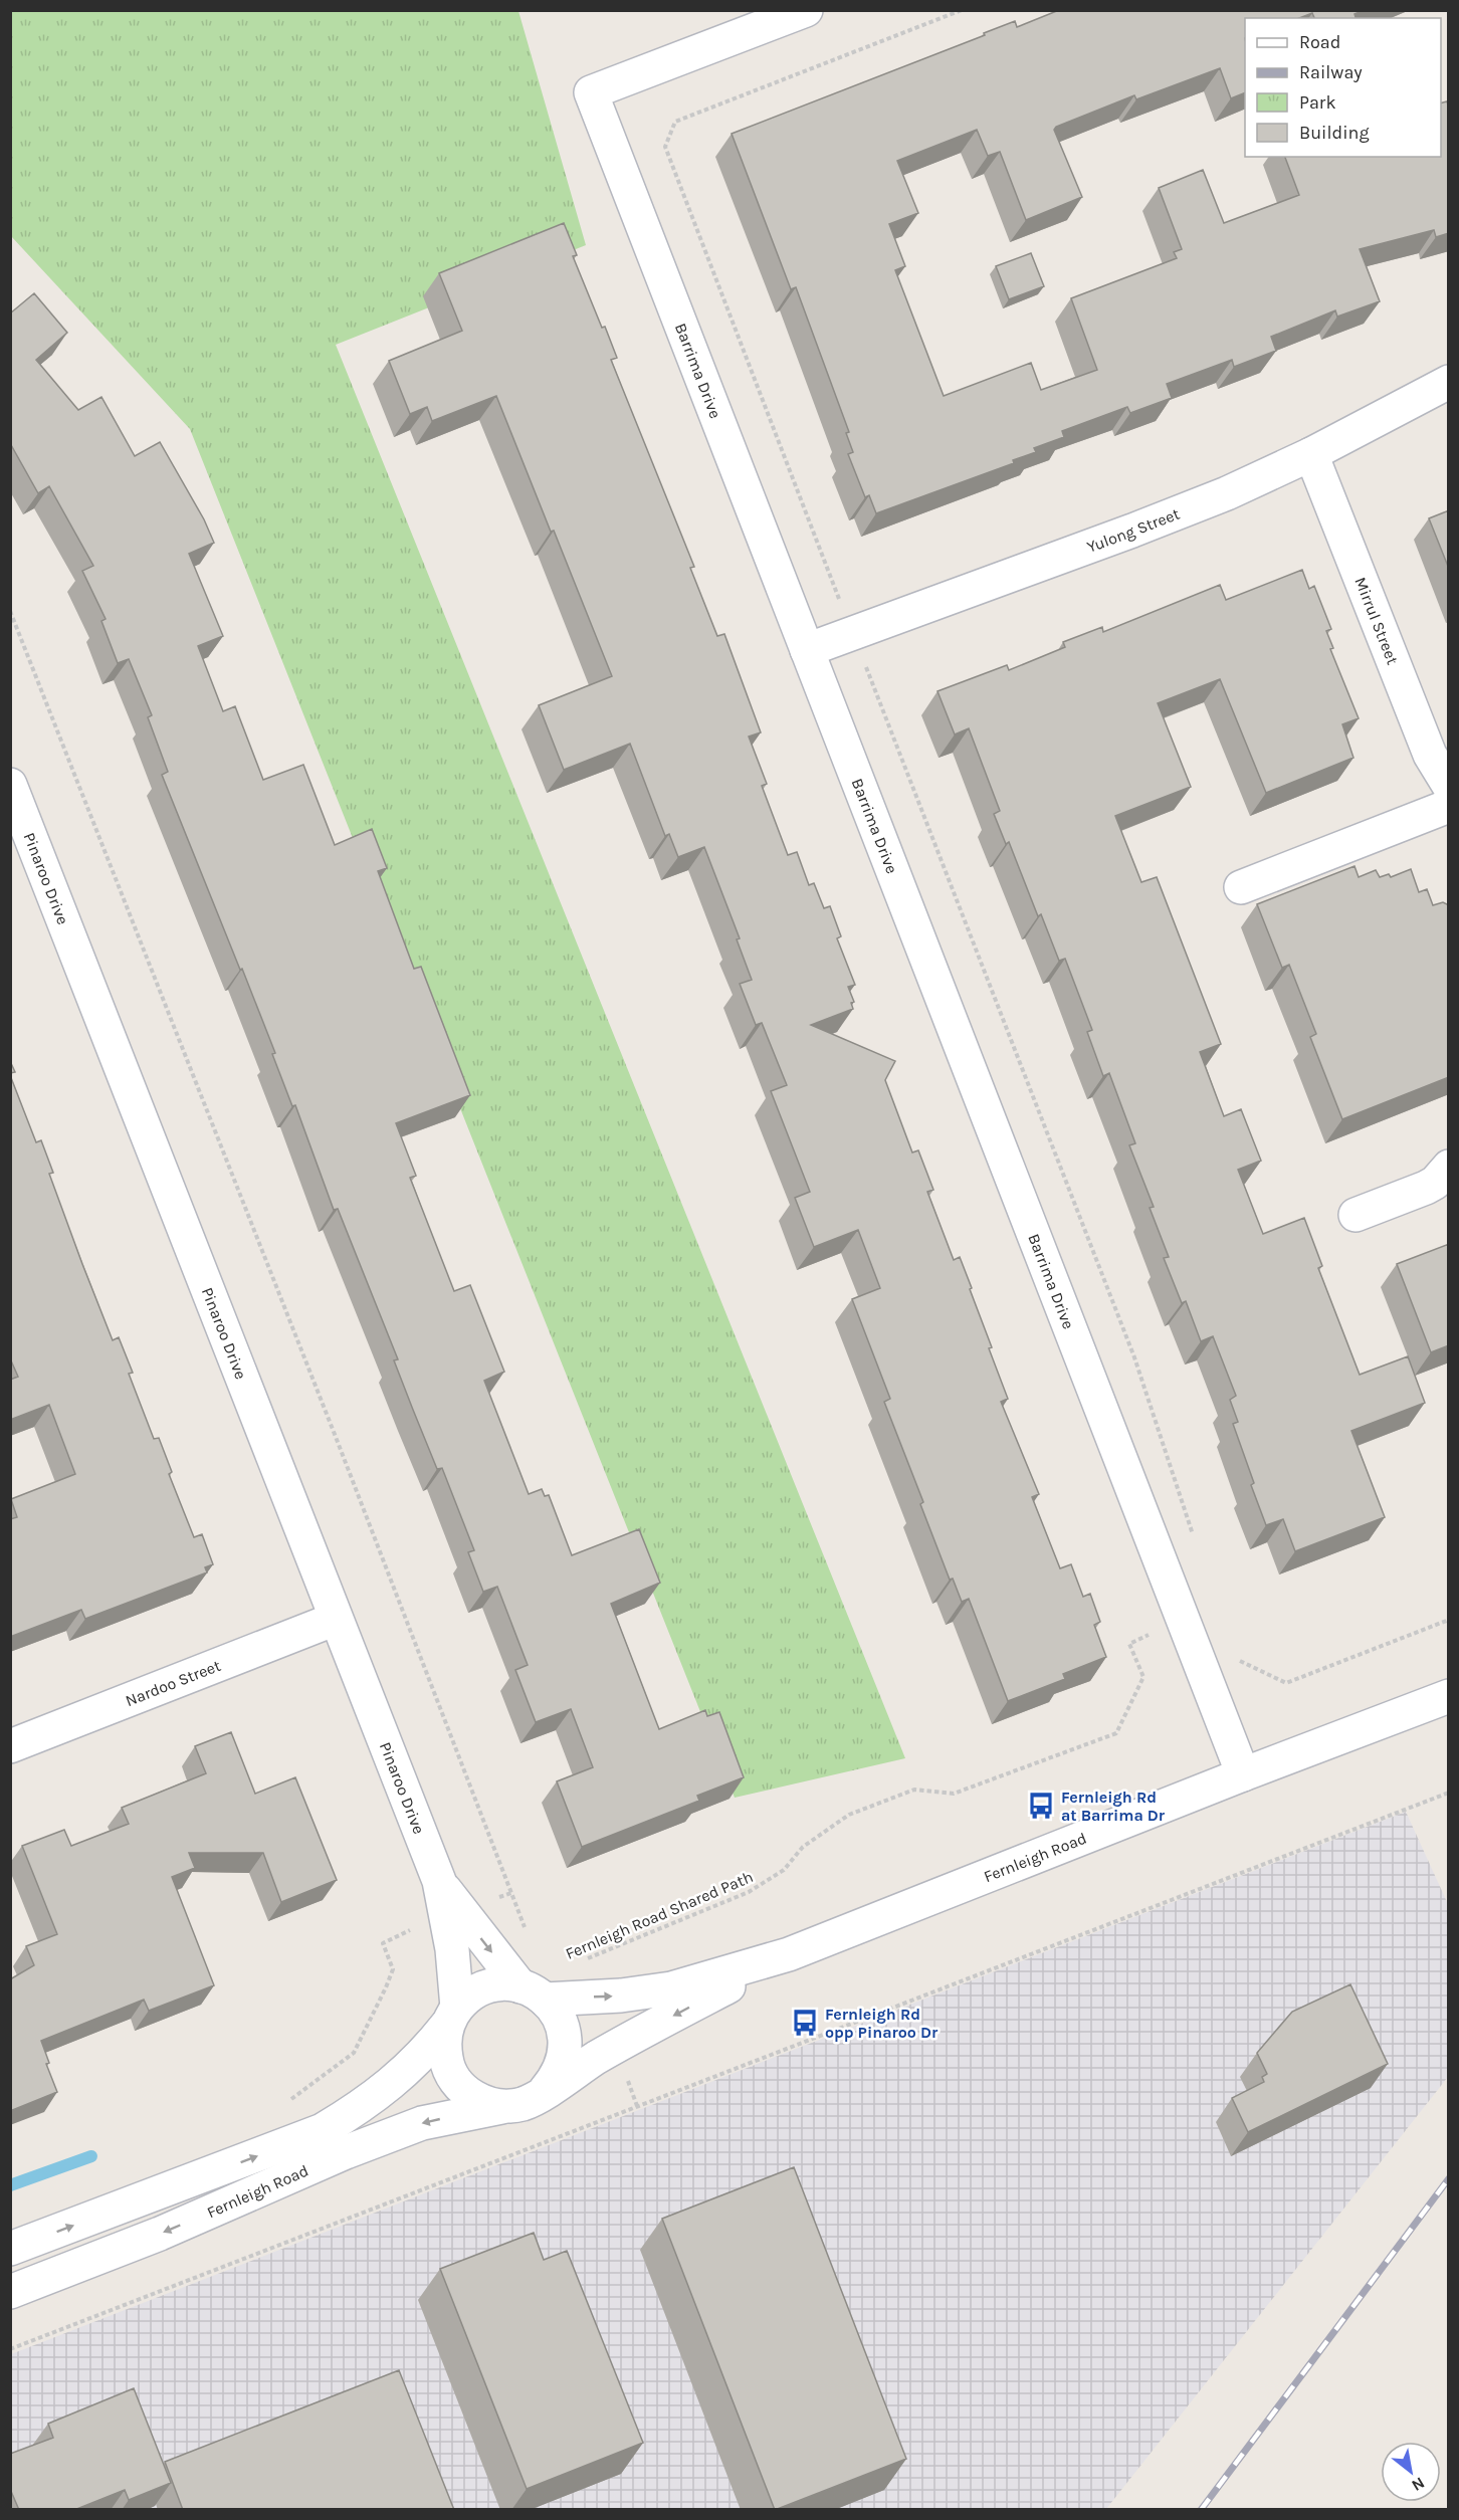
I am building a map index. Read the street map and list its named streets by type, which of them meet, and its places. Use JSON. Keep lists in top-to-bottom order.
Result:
{
  "streets": {
    "street": [
      "Barrima Drive",
      "Yulong Street",
      "Mirrul Street",
      "Pinaroo Drive",
      "Nardoo Street",
      "Fernleigh Road"
    ],
    "path": ["Fernleigh Road Shared Path"]
  },
  "crossings": [
    ["Barrima Drive", "Yulong Street"],
    ["Barrima Drive", "Fernleigh Road"],
    ["Barrima Drive", "Fernleigh Road Shared Path"],
    ["Yulong Street", "Mirrul Street"],
    ["Pinaroo Drive", "Nardoo Street"],
    ["Pinaroo Drive", "Fernleigh Road"]
  ],
  "places": {
    "bus stop": ["Fernleigh Rd at Barrima Dr", "Fernleigh Rd opp Pinaroo Dr"]
  },
  "legend": [
    "Road",
    "Railway",
    "Park",
    "Building"
  ],
  "north": "bottom right"
}
